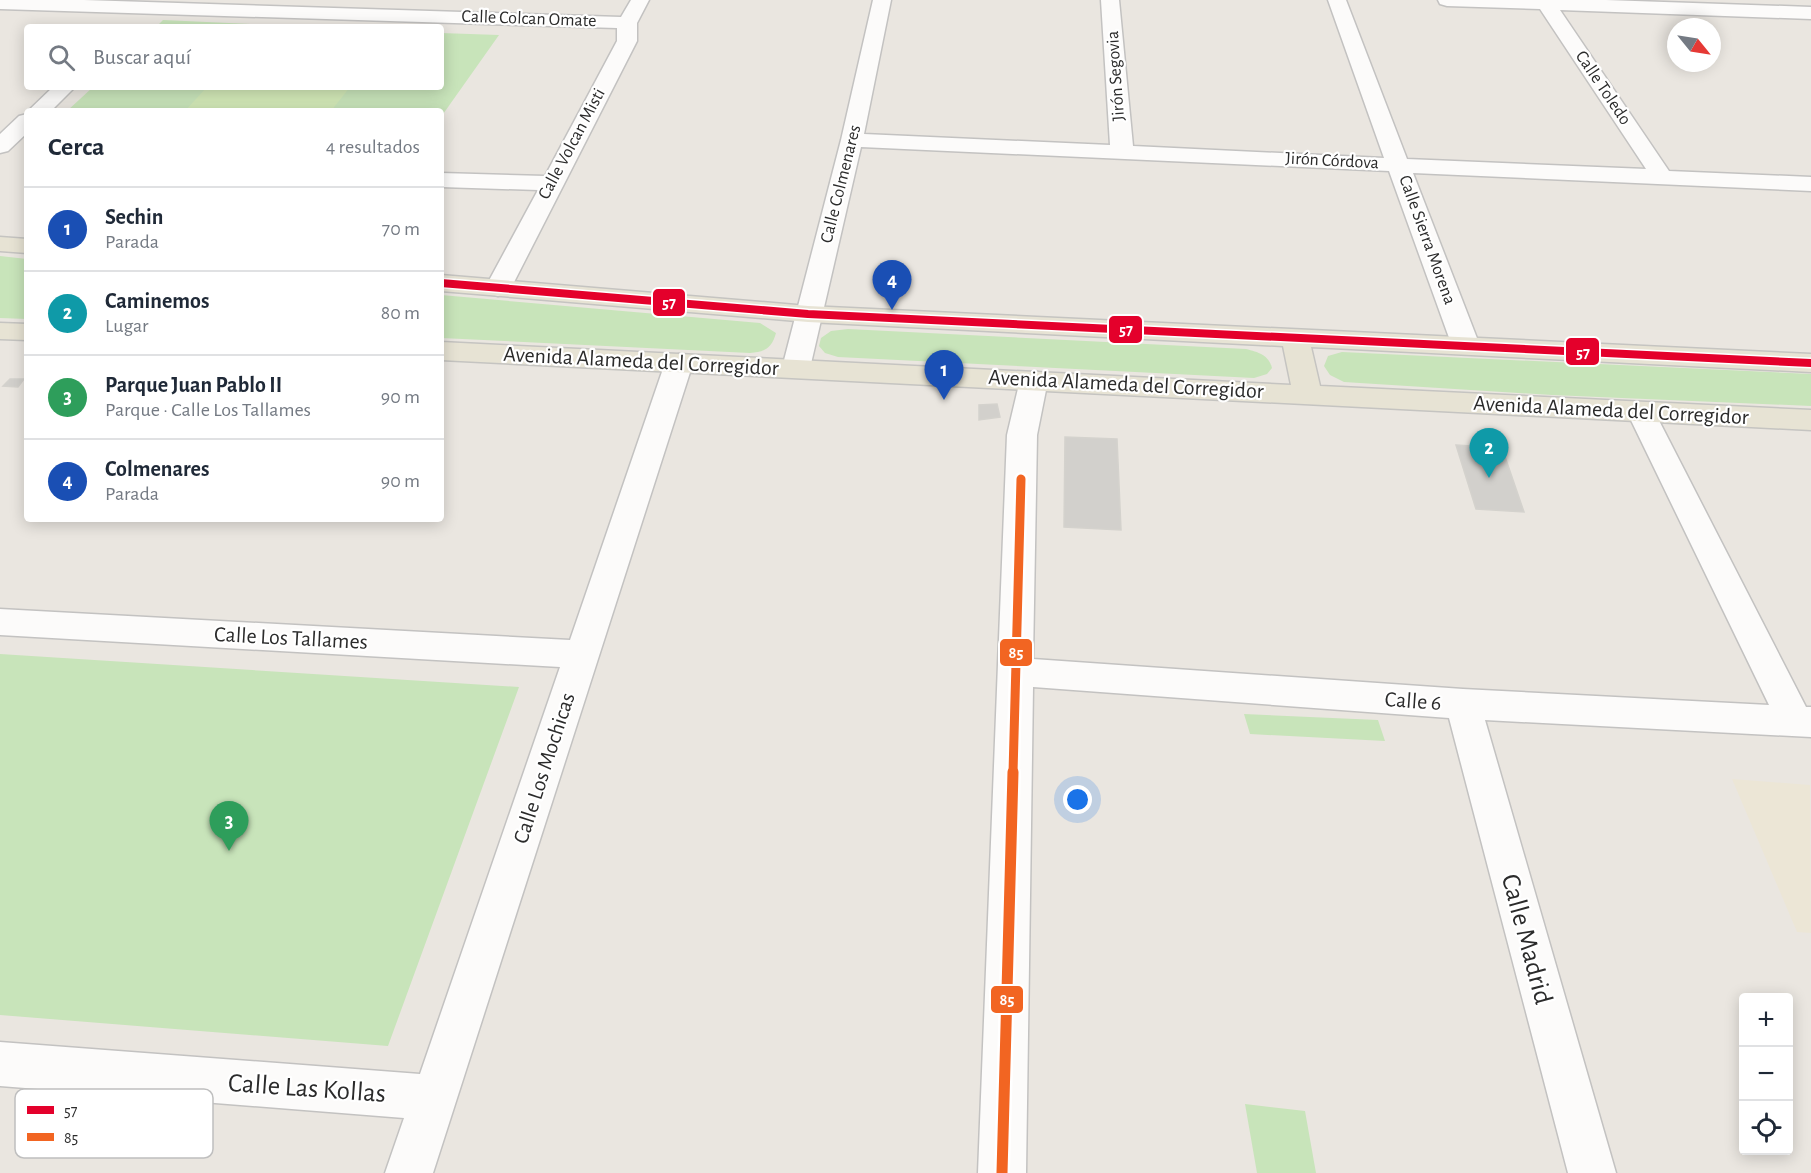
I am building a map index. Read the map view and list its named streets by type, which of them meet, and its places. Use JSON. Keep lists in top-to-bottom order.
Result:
{
  "streets": {
    "main road": ["Avenida Alameda del Corregidor"],
    "street": [
      "Calle Colcan Omate",
      "Jirón Segovia",
      "Calle Toledo",
      "Calle Volcan Misti",
      "Jirón Córdova",
      "Calle Colmenares",
      "Calle Sierra Morena",
      "Calle Los Tallames",
      "Calle 6",
      "Calle Los Mochicas",
      "Calle Madrid",
      "Calle Las Kollas"
    ]
  },
  "crossings": [
    ["Calle Colcan Omate", "Calle Volcan Misti"],
    ["Jirón Segovia", "Jirón Córdova"],
    ["Calle Toledo", "Jirón Córdova"],
    ["Jirón Córdova", "Calle Colmenares"],
    ["Jirón Córdova", "Calle Sierra Morena"],
    ["Calle Colmenares", "Avenida Alameda del Corregidor"],
    ["Avenida Alameda del Corregidor", "Calle Los Mochicas"],
    ["Calle Los Tallames", "Calle Los Mochicas"],
    ["Calle 6", "Calle Madrid"],
    ["Calle Los Mochicas", "Calle Las Kollas"]
  ],
  "lines": ["transit line 57", "transit line 85"],
  "legend": ["57", "85"],
  "north": "bottom right",
  "page": {
    "search": "Buscar aquí",
    "heading": ["Cerca", "4 resultados"],
    "list": [
      {
        "mark": "1",
        "name": "Sechin",
        "note": "Parada",
        "value": "70 m"
      },
      {
        "mark": "2",
        "name": "Caminemos",
        "note": "Lugar",
        "value": "80 m"
      },
      {
        "mark": "3",
        "name": "Parque Juan Pablo II",
        "note": "Parque · Calle Los Tallames",
        "value": "90 m"
      },
      {
        "mark": "4",
        "name": "Colmenares",
        "note": "Parada",
        "value": "90 m"
      }
    ],
    "pins": [
      "4",
      "1",
      "2",
      "3"
    ],
    "map_buttons": ["+", "−"]
  }
}
